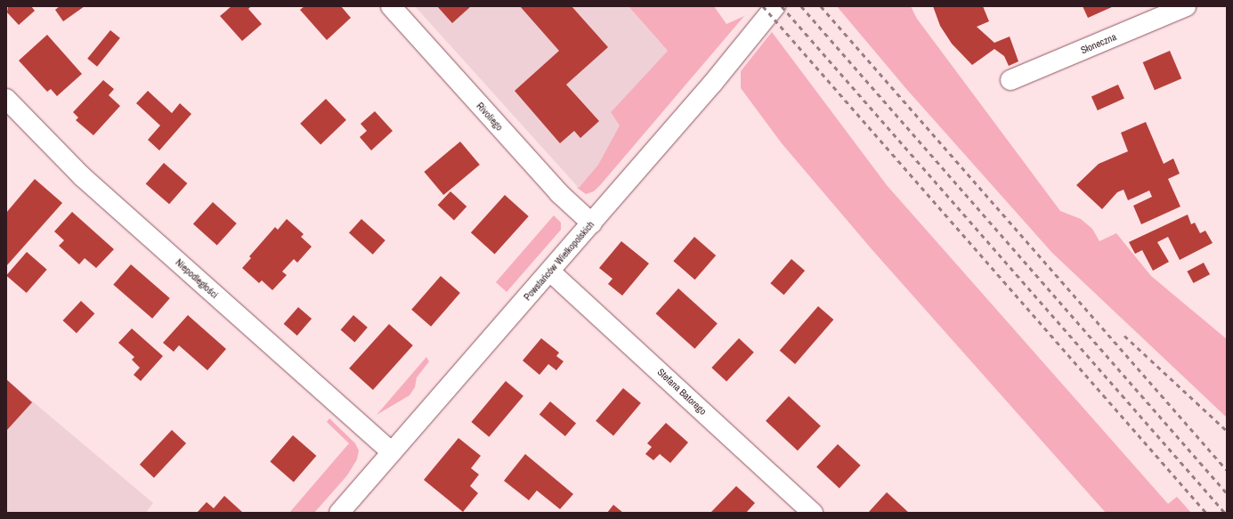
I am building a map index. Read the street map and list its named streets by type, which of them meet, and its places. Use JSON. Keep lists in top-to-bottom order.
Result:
{
  "streets": {
    "street": [
      "Słoneczna",
      "Rivoliego",
      "Powstańców Wielkopolskich",
      "Niepodległości",
      "Stefana Batorego"
    ]
  },
  "crossings": [
    ["Rivoliego", "Powstańców Wielkopolskich"],
    ["Powstańców Wielkopolskich", "Niepodległości"],
    ["Powstańców Wielkopolskich", "Stefana Batorego"]
  ]
}
